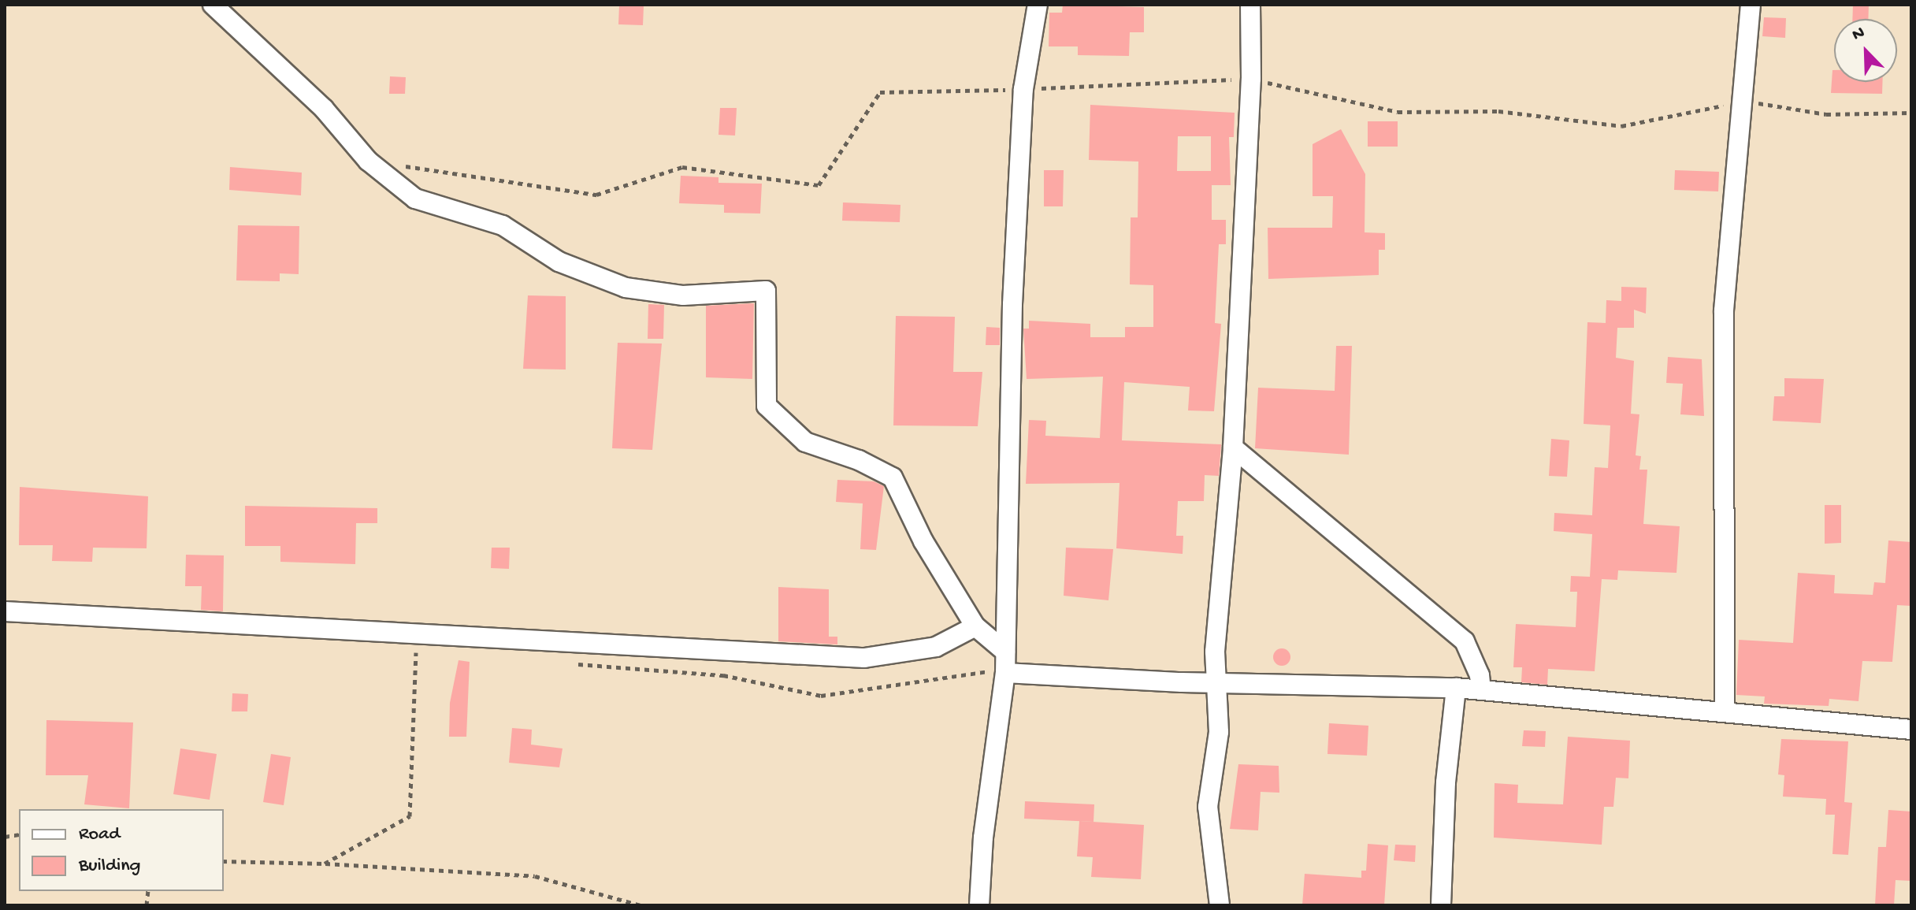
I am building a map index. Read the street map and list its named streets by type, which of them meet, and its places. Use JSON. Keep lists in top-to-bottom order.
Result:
{
  "legend": ["Road", "Building"],
  "north": "top left"
}
